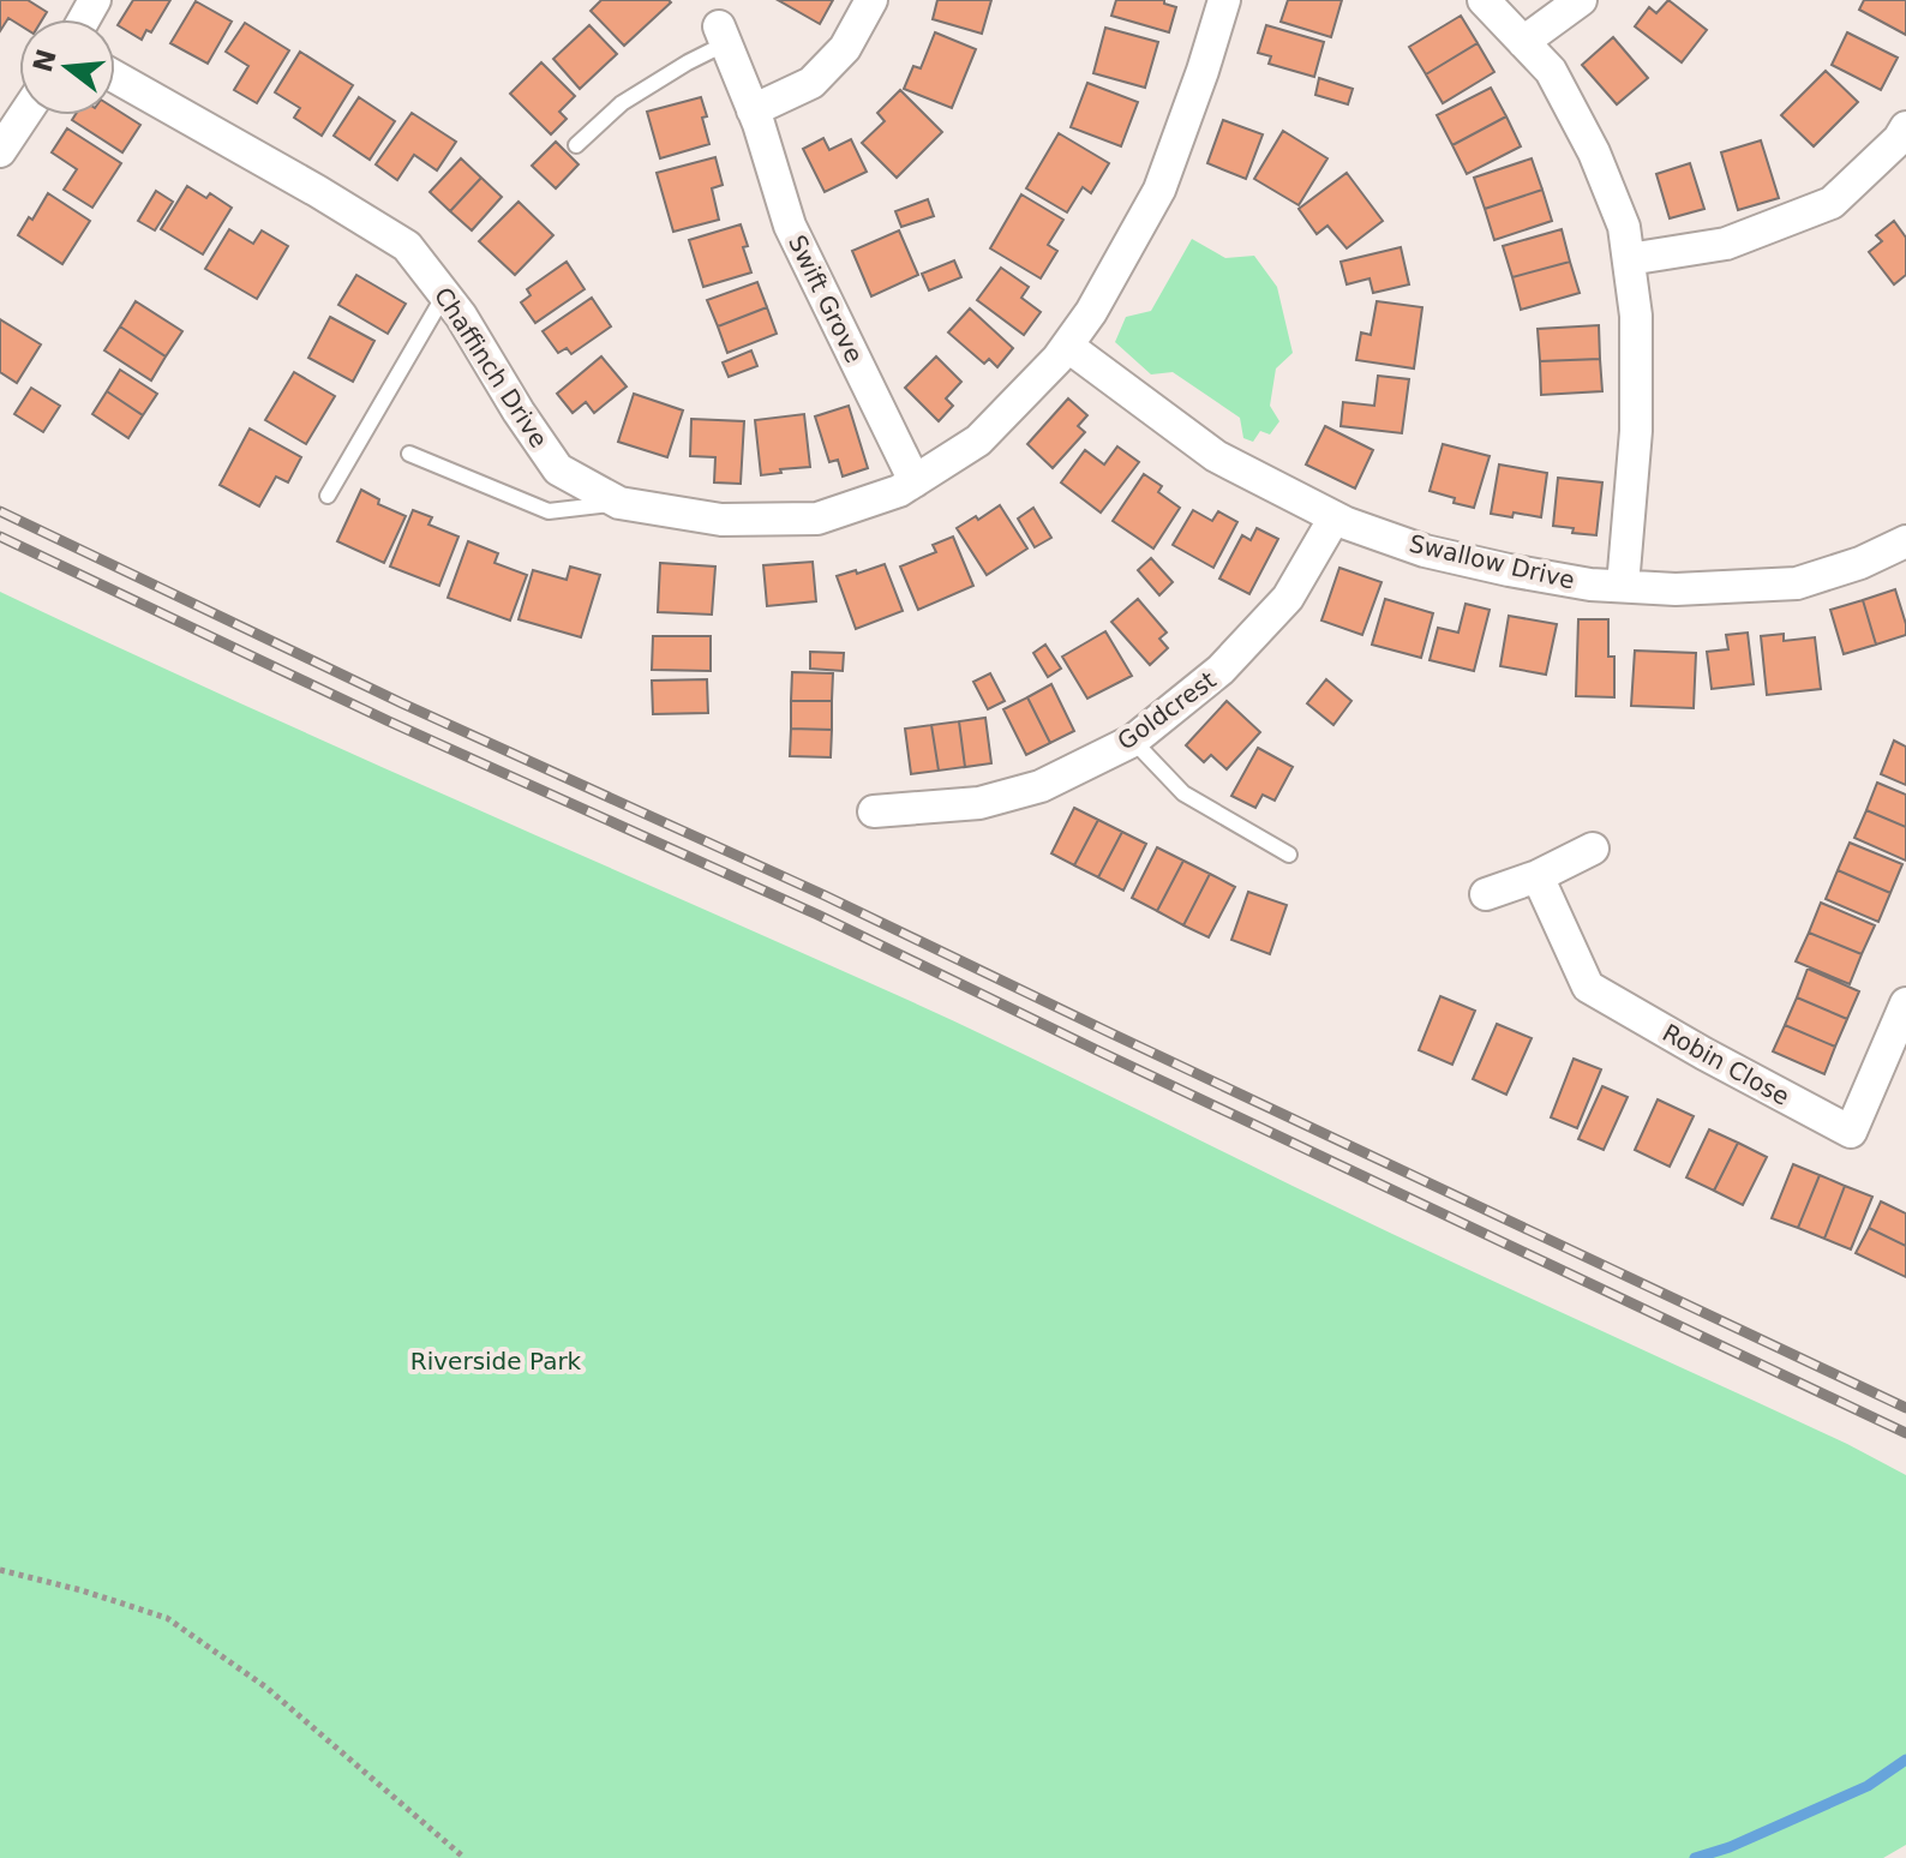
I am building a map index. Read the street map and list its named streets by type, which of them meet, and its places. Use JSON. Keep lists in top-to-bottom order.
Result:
{
  "streets": {
    "street": [
      "Swift Grove",
      "Chaffinch Drive",
      "Swallow Drive",
      "Goldcrest",
      "Robin Close"
    ]
  },
  "crossings": [
    ["Swift Grove", "Chaffinch Drive"],
    ["Chaffinch Drive", "Swallow Drive"],
    ["Swallow Drive", "Goldcrest"]
  ],
  "parks": ["Riverside Park"],
  "north": "left"
}
